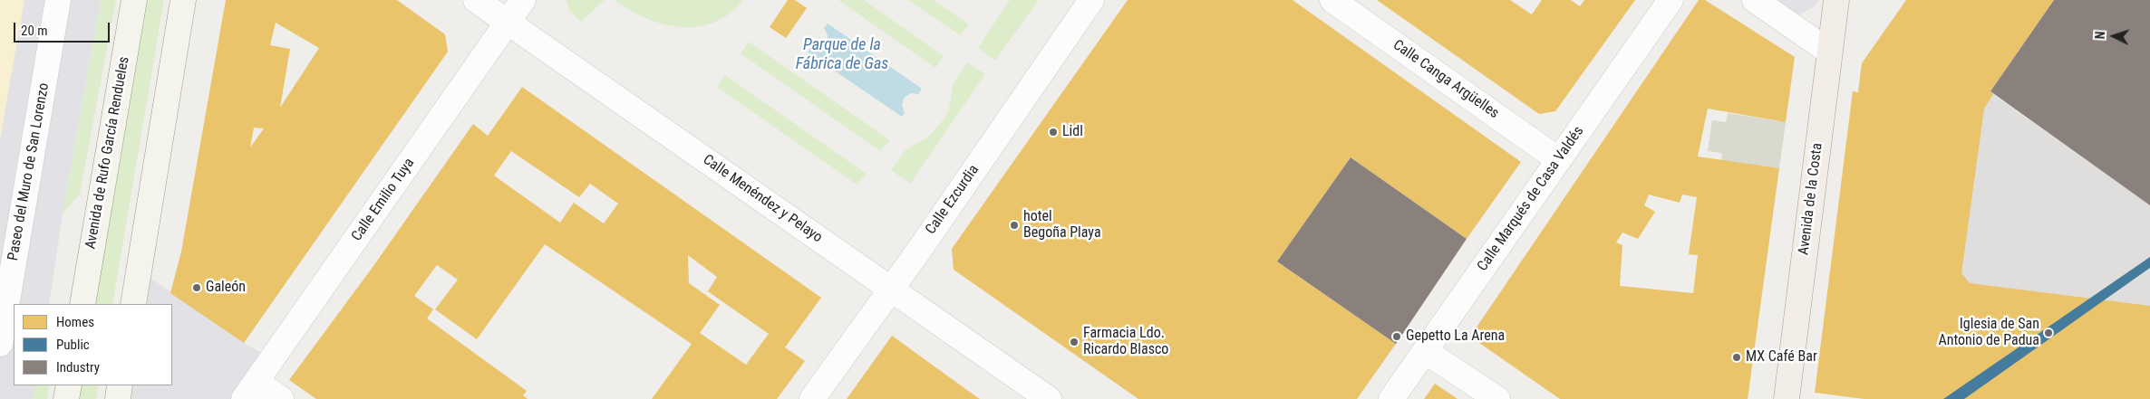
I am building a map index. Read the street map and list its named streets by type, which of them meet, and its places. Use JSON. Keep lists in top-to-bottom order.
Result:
{
  "streets": {
    "main road": ["Avenida de Rufo García Rendueles", "Avenida de la Costa"],
    "street": [
      "Calle Canga Argüelles",
      "Paseo del Muro de San Lorenzo",
      "Calle Menéndez y Pelayo",
      "Calle Marqués de Casa Valdés",
      "Calle Emilio Tuya",
      "Calle Ezcurdia"
    ]
  },
  "crossings": [
    ["Calle Canga Argüelles", "Calle Marqués de Casa Valdés"],
    ["Calle Menéndez y Pelayo", "Calle Emilio Tuya"],
    ["Calle Menéndez y Pelayo", "Calle Ezcurdia"]
  ],
  "water": ["Parque de la Fábrica de Gas"],
  "places": [
    "Lidl",
    "hotel Begoña Playa",
    "Galeón",
    "Iglesia de San Antonio de Padua",
    "Gepetto La Arena",
    "Farmacia Ldo. Ricardo Blasco",
    "MX Café Bar"
  ],
  "legend": ["Homes", "Public", "Industry"],
  "scale_bar": "20 m",
  "north": "left"
}
